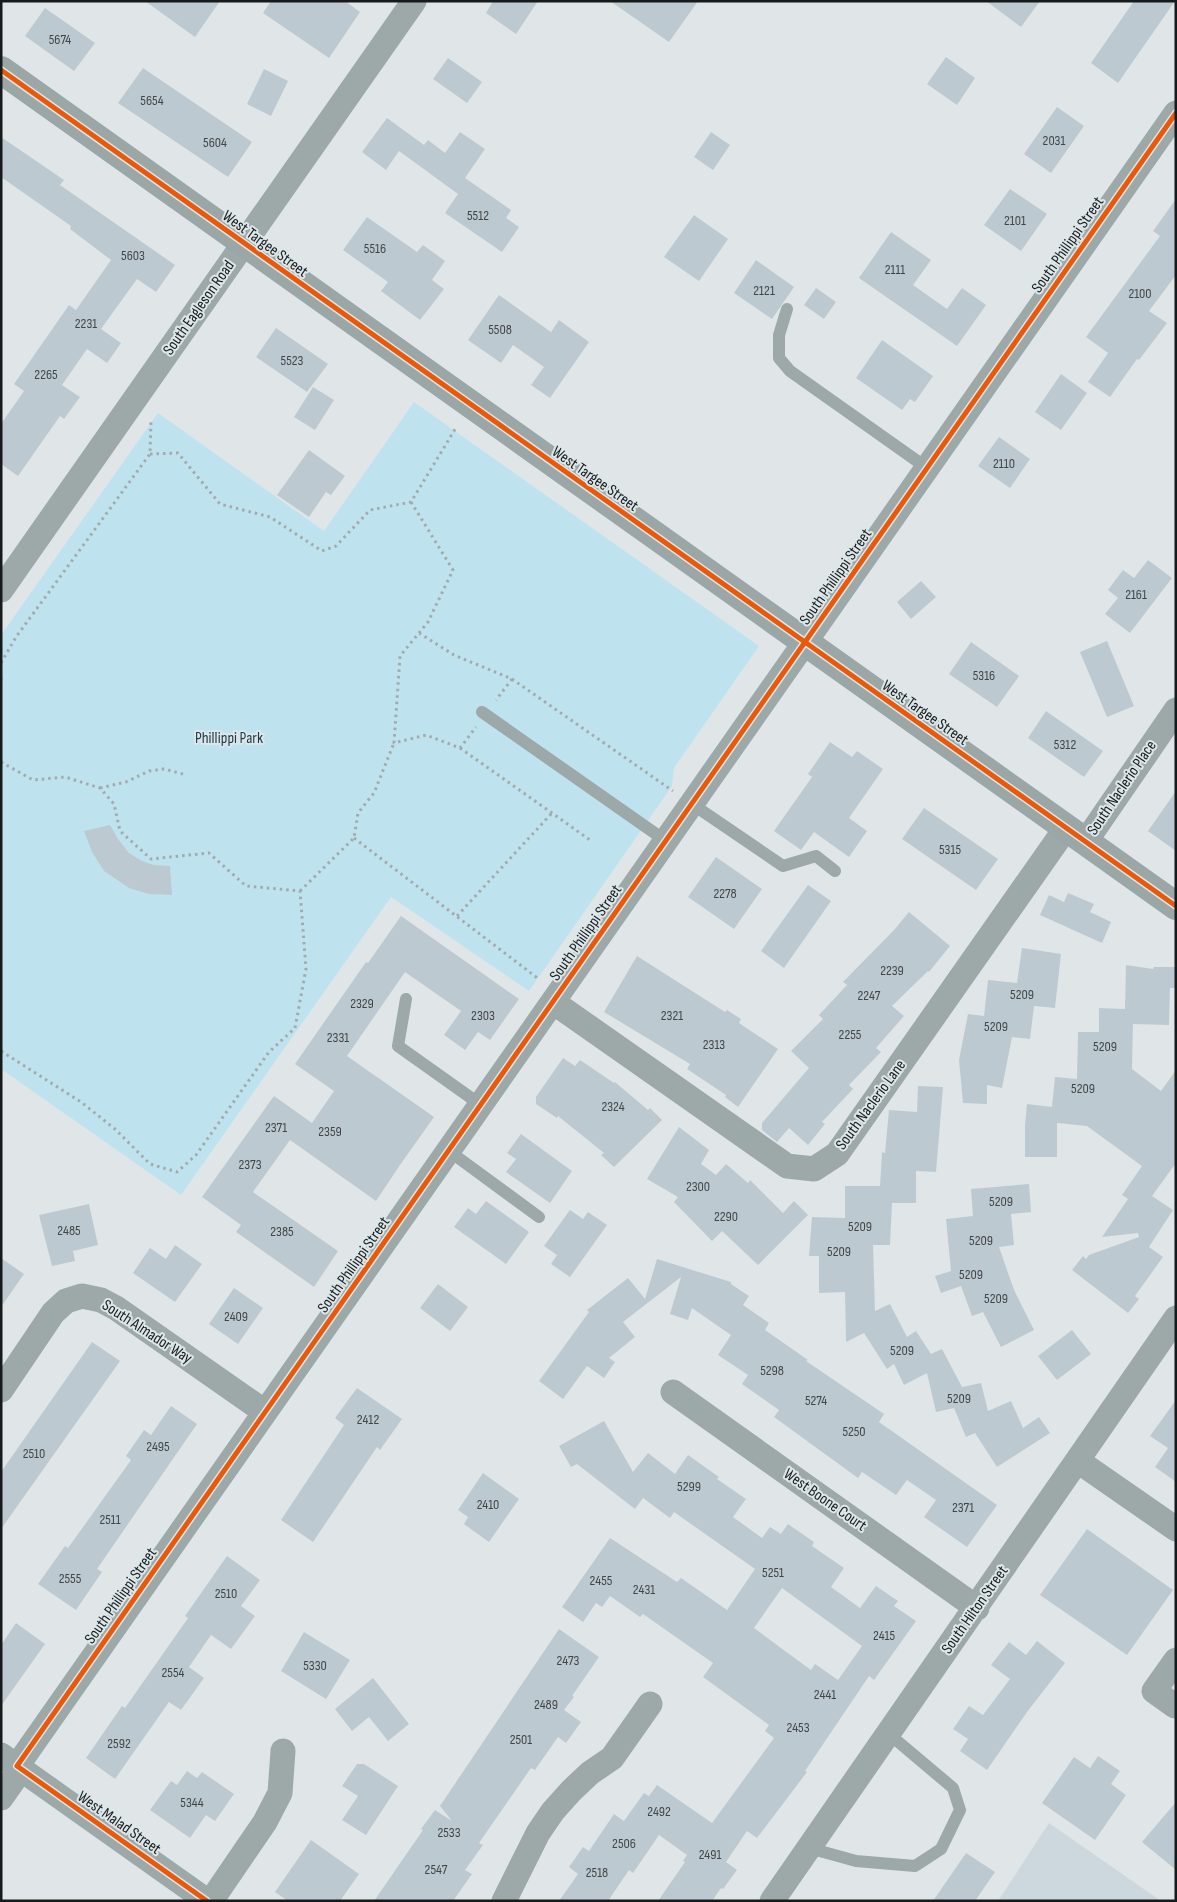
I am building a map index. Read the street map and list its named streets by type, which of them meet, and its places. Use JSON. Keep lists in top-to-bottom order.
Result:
{
  "streets": {
    "street": [
      "West Targee Street",
      "South Phillippi Street",
      "South Eagleson Road",
      "South Naclerio Place",
      "South Naclerio Lane",
      "South Almador Way",
      "West Boone Court",
      "South Hilton Street",
      "West Malad Street"
    ]
  },
  "crossings": [
    ["West Targee Street", "South Phillippi Street"],
    ["West Targee Street", "South Eagleson Road"],
    ["West Targee Street", "South Naclerio Place"],
    ["West Targee Street", "South Naclerio Lane"],
    ["South Phillippi Street", "South Naclerio Lane"],
    ["South Phillippi Street", "South Almador Way"],
    ["South Phillippi Street", "West Malad Street"],
    ["South Naclerio Place", "South Naclerio Lane"],
    ["West Boone Court", "South Hilton Street"]
  ],
  "parks": ["Phillippi Park"],
  "house_numbers": [
    "5674",
    "5654",
    "2031",
    "5604",
    "5512",
    "2101",
    "5516",
    "5603",
    "2111",
    "2121",
    "2100",
    "2231",
    "5508",
    "5523",
    "2265",
    "2110",
    "2161",
    "5316",
    "5312",
    "5315",
    "2278",
    "2239",
    "5209",
    "2247",
    "2329",
    "2303",
    "2321",
    "5209",
    "2255",
    "2331",
    "2313",
    "5209",
    "5209",
    "2324",
    "2371",
    "2359",
    "2373",
    "2300",
    "5209",
    "2290",
    "5209",
    "2485",
    "2385",
    "5209",
    "5209",
    "5209",
    "5209",
    "2409",
    "5209",
    "5298",
    "5209",
    "5274",
    "2412",
    "5250",
    "2495",
    "2510",
    "5299",
    "2410",
    "2371",
    "2511",
    "5251",
    "2555",
    "2455",
    "2431",
    "2510",
    "2415",
    "2473",
    "5330",
    "2554",
    "2441",
    "2489",
    "2453",
    "2501",
    "2592",
    "5344",
    "2492",
    "2533",
    "2506",
    "2491",
    "2547",
    "2518"
  ]
}
